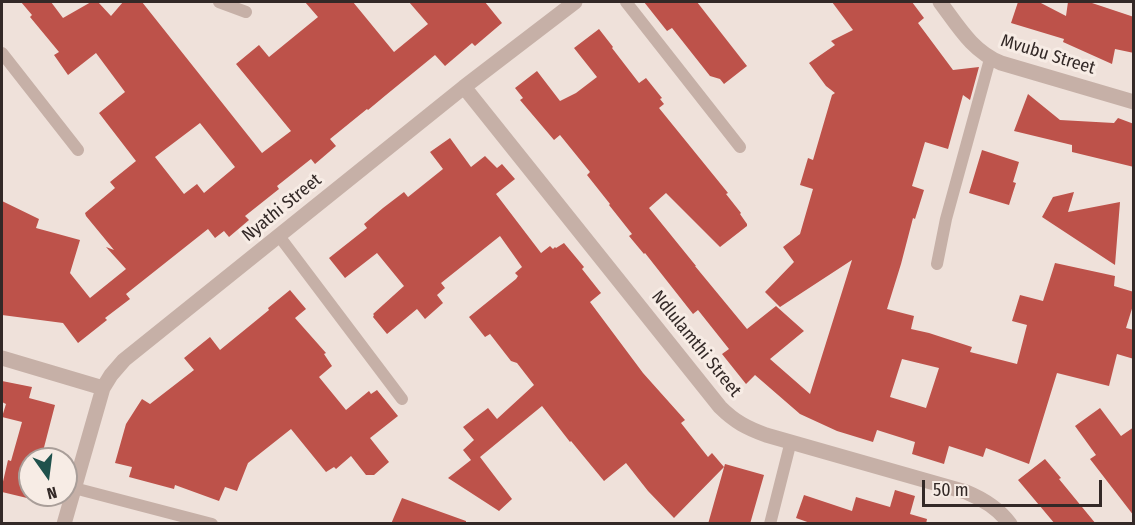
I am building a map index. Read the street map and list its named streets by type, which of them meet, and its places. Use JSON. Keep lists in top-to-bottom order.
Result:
{
  "streets": {
    "street": ["Mvubu Street", "Nyathi Street", "Ndlulamthi Street"]
  },
  "crossings": [
    ["Nyathi Street", "Ndlulamthi Street"]
  ],
  "scale_bar": "50 m",
  "north": "bottom"
}
